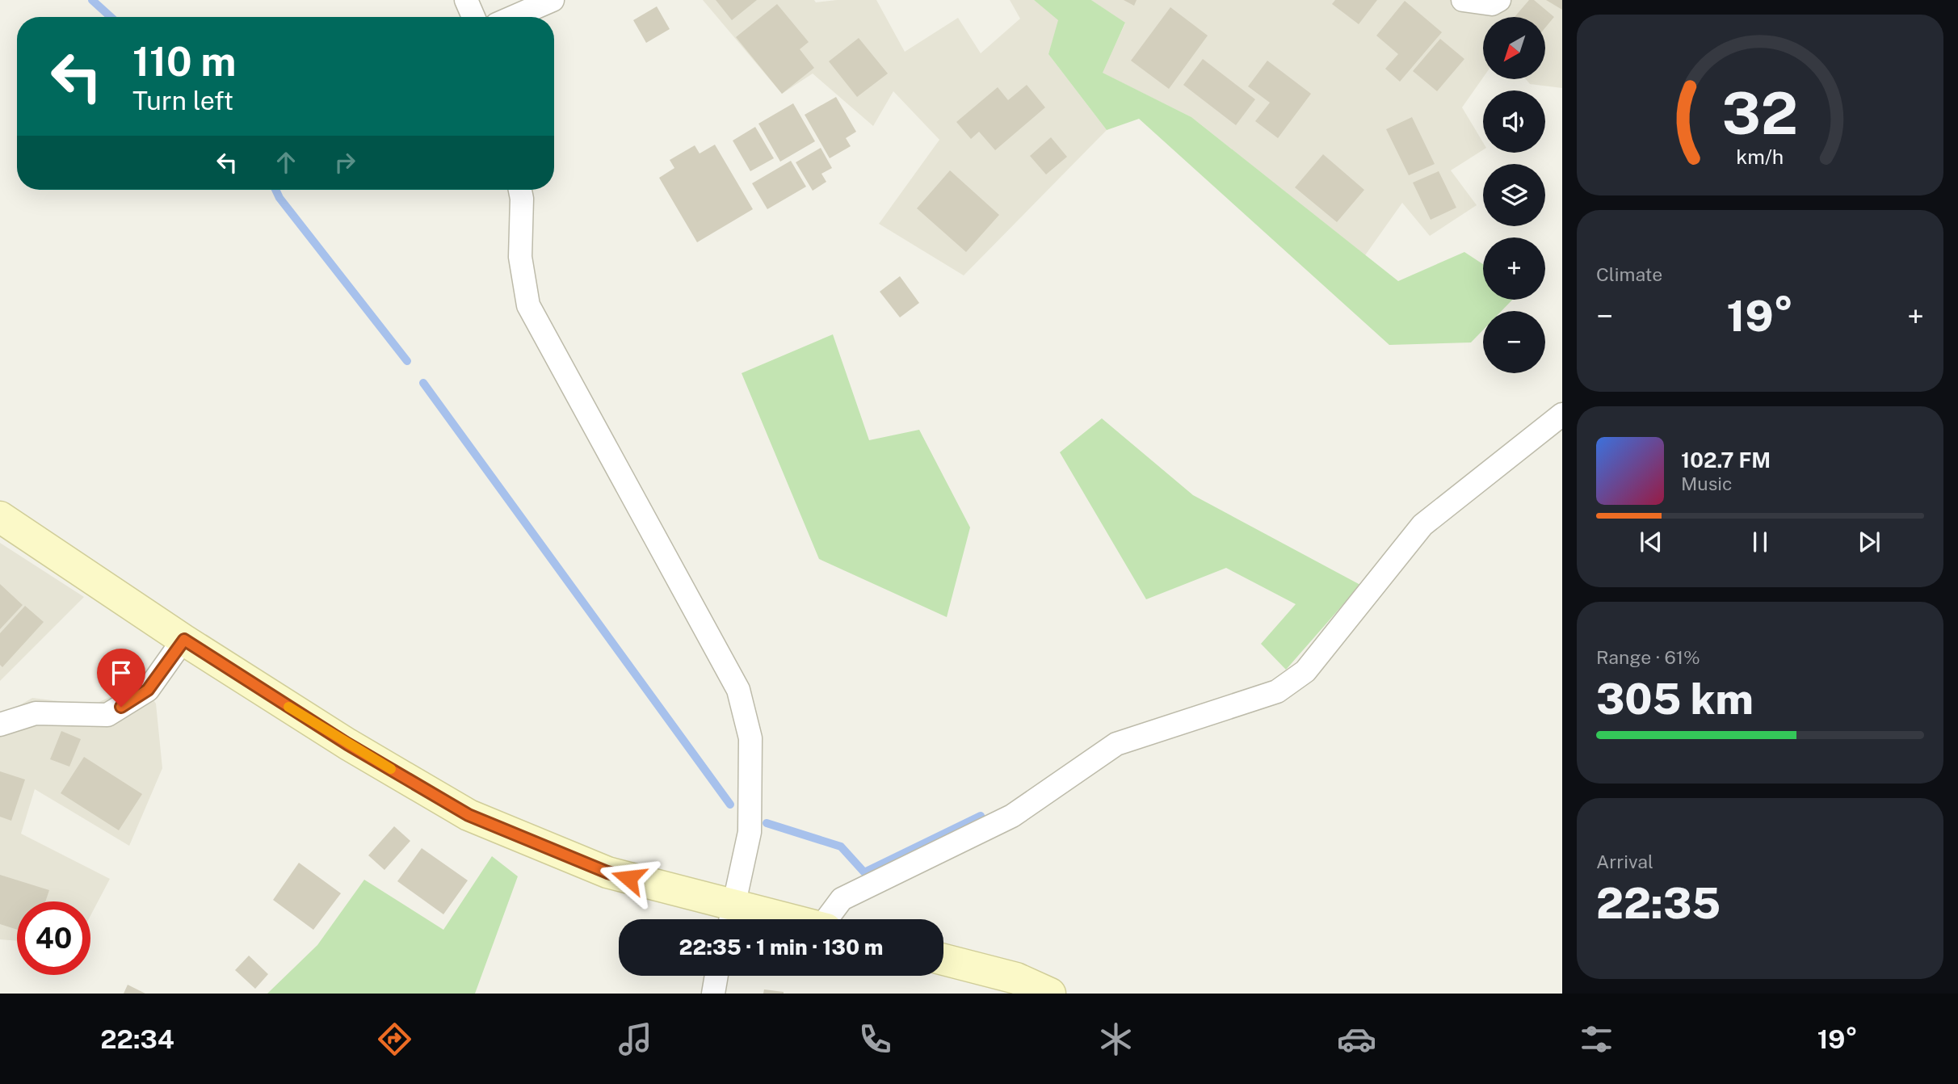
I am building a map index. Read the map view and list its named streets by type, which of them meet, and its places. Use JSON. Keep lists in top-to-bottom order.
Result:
{
  "north": "bottom left",
  "page": {
    "map_buttons": ["+", "−"],
    "turn": ["110 m", "Turn left"],
    "tile": [
      "Climate",
      ["Range · 61%", "305 km"],
      ["Arrival", "22:35"]
    ],
    "heat": ["−", "19°", "+"],
    "song": ["102.7 FM", "Music"],
    "limit": "40",
    "trip": "22:35 · 1 min · 130 m",
    "tabs": ["22:34", "19°"],
    "gauge": ["32", "km/h"]
  }
}
